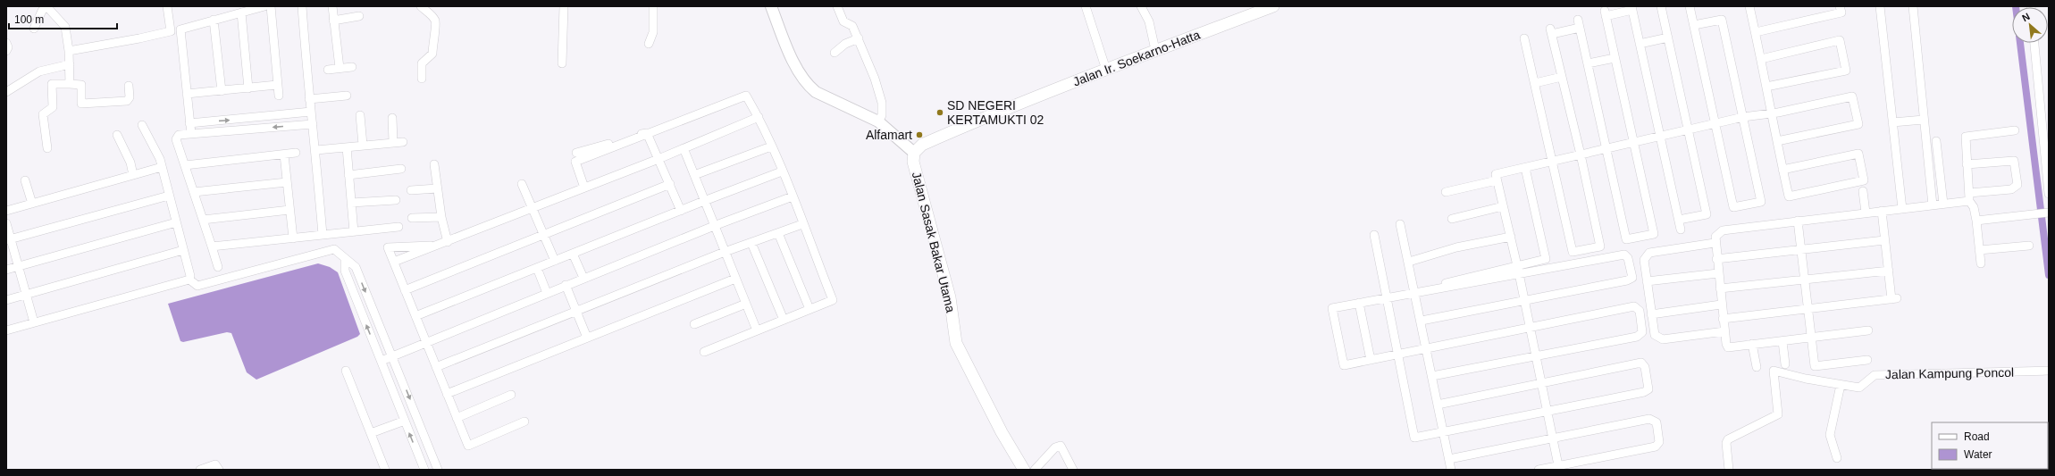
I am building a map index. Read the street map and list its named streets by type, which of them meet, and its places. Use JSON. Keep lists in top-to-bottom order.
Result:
{
  "streets": {
    "main road": ["Jalan Ir. Soekarno-Hatta", "Jalan Sasak Bakar Utama"],
    "street": ["Jalan Kampung Poncol"]
  },
  "crossings": [
    ["Jalan Ir. Soekarno-Hatta", "Jalan Sasak Bakar Utama"]
  ],
  "places": ["SD NEGERI KERTAMUKTI 02", "Alfamart"],
  "legend": ["Road", "Water"],
  "scale_bar": "100 m",
  "north": "top left"
}
